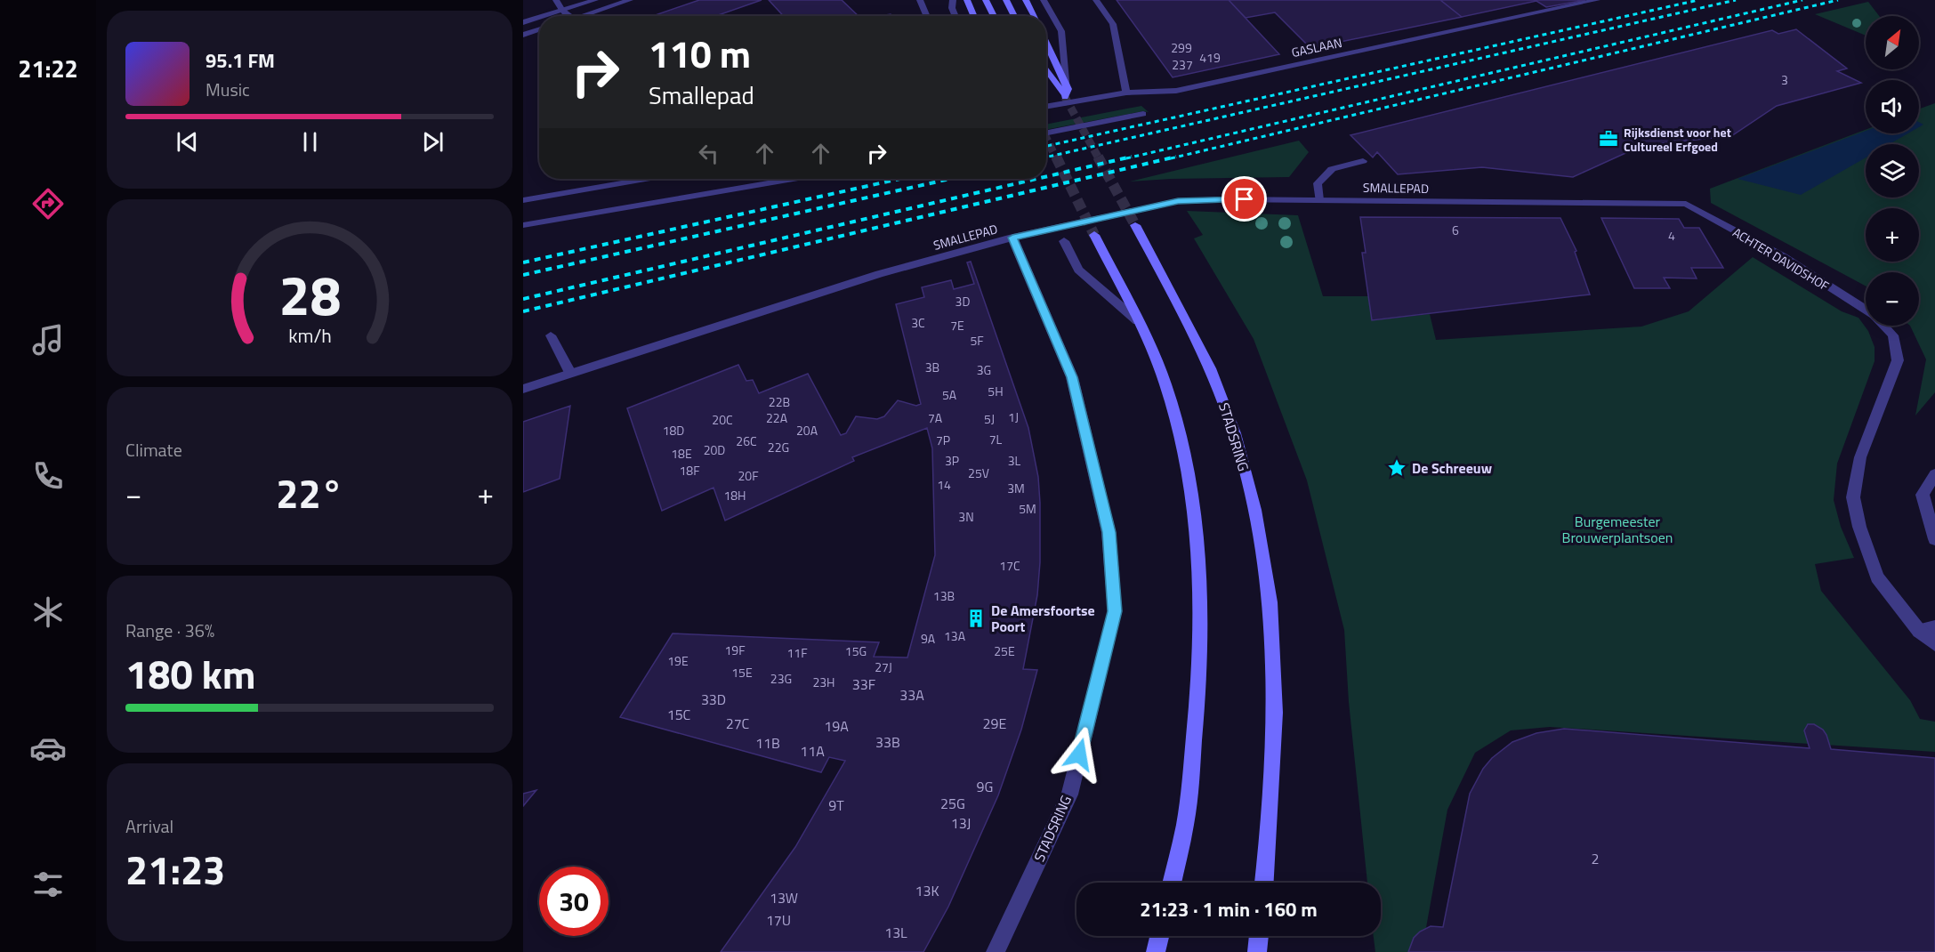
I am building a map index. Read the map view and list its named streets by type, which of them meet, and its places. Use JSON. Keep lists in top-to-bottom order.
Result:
{
  "streets": {
    "main road": ["STADSRING"],
    "street": ["GASLAAN", "SMALLEPAD", "ACHTER DAVIDSHOF"]
  },
  "crossings": [
    ["SMALLEPAD", "ACHTER DAVIDSHOF"],
    ["SMALLEPAD", "STADSRING"]
  ],
  "parks": ["Burgemeester Brouwerplantsoen"],
  "places": {
    "office": ["Rijksdienst voor het Cultureel Erfgoed"],
    "place": ["De Schreeuw"],
    "building": ["De Amersfoortse Poort"]
  },
  "house_numbers": [
    "299",
    "419",
    "237",
    "3",
    "6",
    "4",
    "3D",
    "3C",
    "7E",
    "5F",
    "3B",
    "3G",
    "5H",
    "5A",
    "22B",
    "1J",
    "22A",
    "7A",
    "5J",
    "20C",
    "18D",
    "20A",
    "7L",
    "7P",
    "26C",
    "22G",
    "20D",
    "18E",
    "3P",
    "3L",
    "18F",
    "25V",
    "20F",
    "14",
    "3M",
    "18H",
    "5M",
    "3N",
    "17C",
    "13B",
    "13A",
    "9A",
    "19F",
    "15G",
    "25E",
    "11F",
    "19E",
    "27J",
    "15E",
    "23G",
    "23H",
    "33F",
    "33A",
    "33D",
    "15C",
    "27C",
    "29E",
    "19A",
    "33B",
    "11B",
    "11A",
    "9G",
    "25G",
    "9T",
    "13J",
    "2",
    "13K",
    "13W",
    "17U",
    "13L"
  ],
  "north": "top right",
  "page": {
    "tabs": "21:22",
    "map_buttons": ["+", "−"],
    "turn": ["110 m", "Smallepad"],
    "song": ["95.1 FM", "Music"],
    "tile": [
      "Climate",
      ["Range · 36%", "180 km"],
      ["Arrival", "21:23"]
    ],
    "heat": ["−", "22°", "+"],
    "limit": "30",
    "trip": "21:23 · 1 min · 160 m",
    "gauge": ["28", "km/h"]
  }
}
